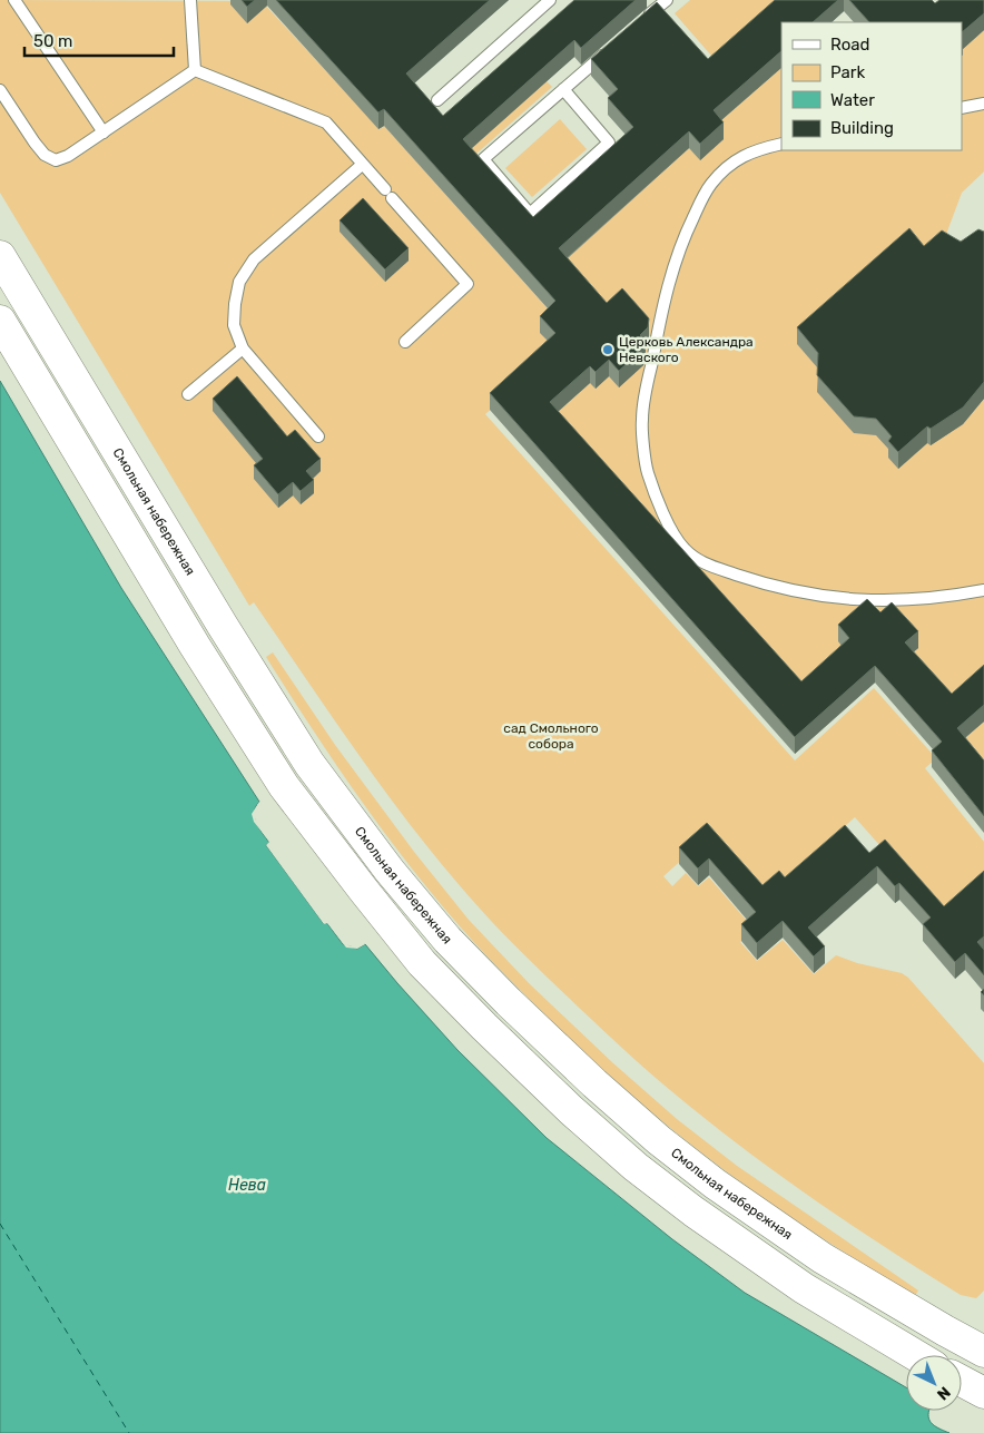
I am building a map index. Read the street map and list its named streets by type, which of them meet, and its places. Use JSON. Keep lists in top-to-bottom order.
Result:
{
  "streets": {
    "main road": ["Смольная набережная"]
  },
  "water": ["Нева"],
  "parks": ["сад Смольного собора"],
  "places": ["Церковь Александра Невского"],
  "legend": [
    "Road",
    "Park",
    "Water",
    "Building"
  ],
  "scale_bar": "50 m",
  "north": "bottom right"
}
